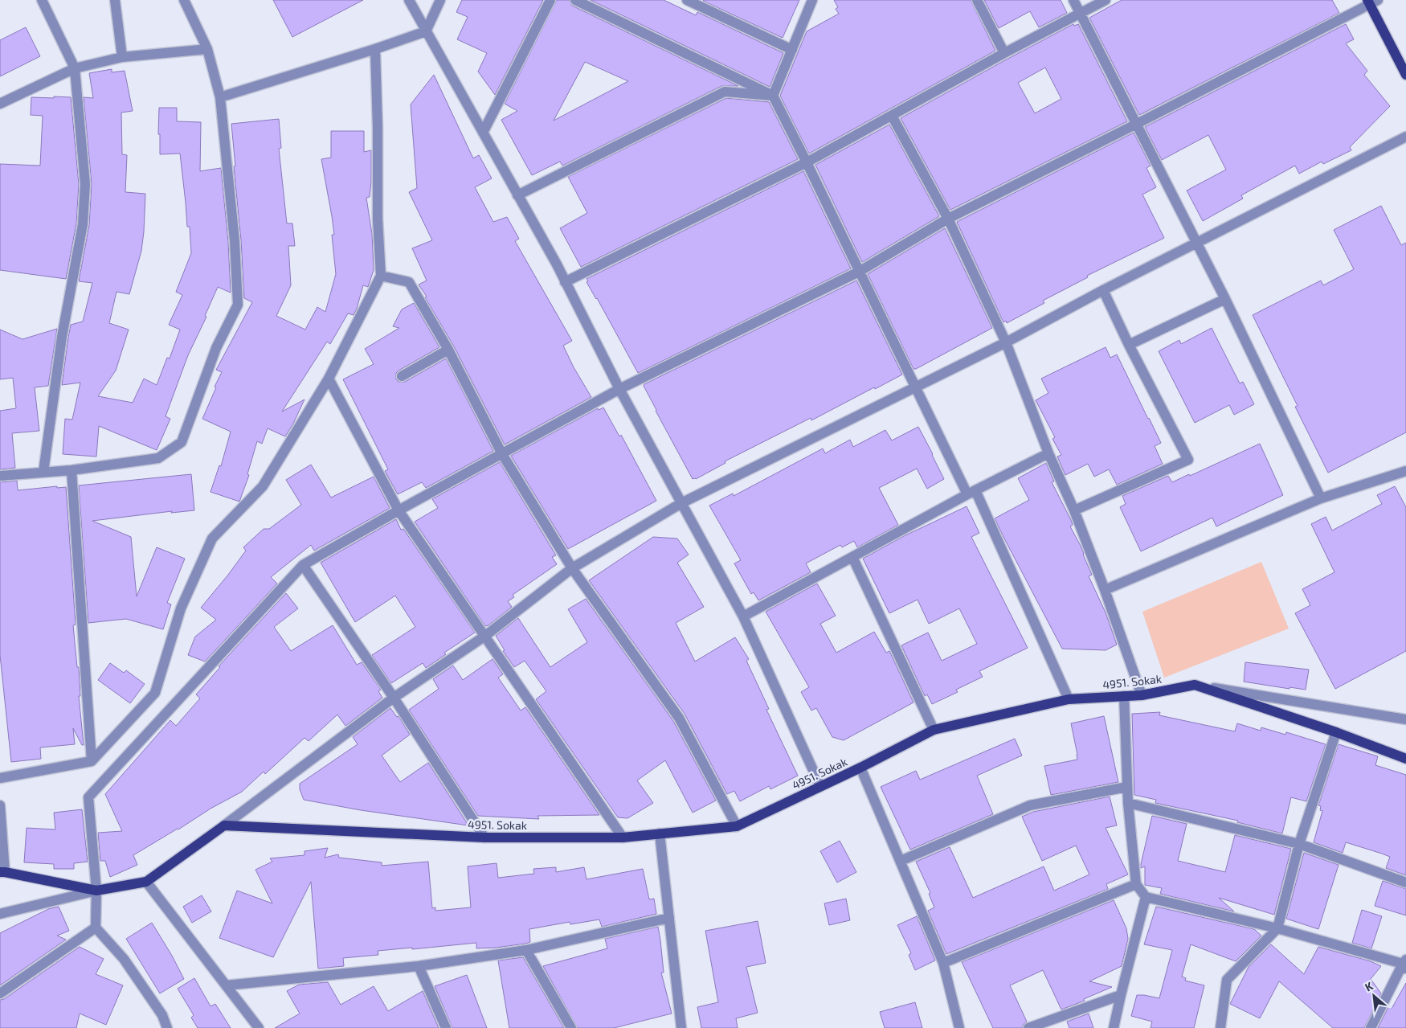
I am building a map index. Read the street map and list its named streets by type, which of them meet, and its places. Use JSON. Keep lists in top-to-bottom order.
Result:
{
  "streets": {
    "main road": ["4951. Sokak"]
  },
  "north": "top left"
}
